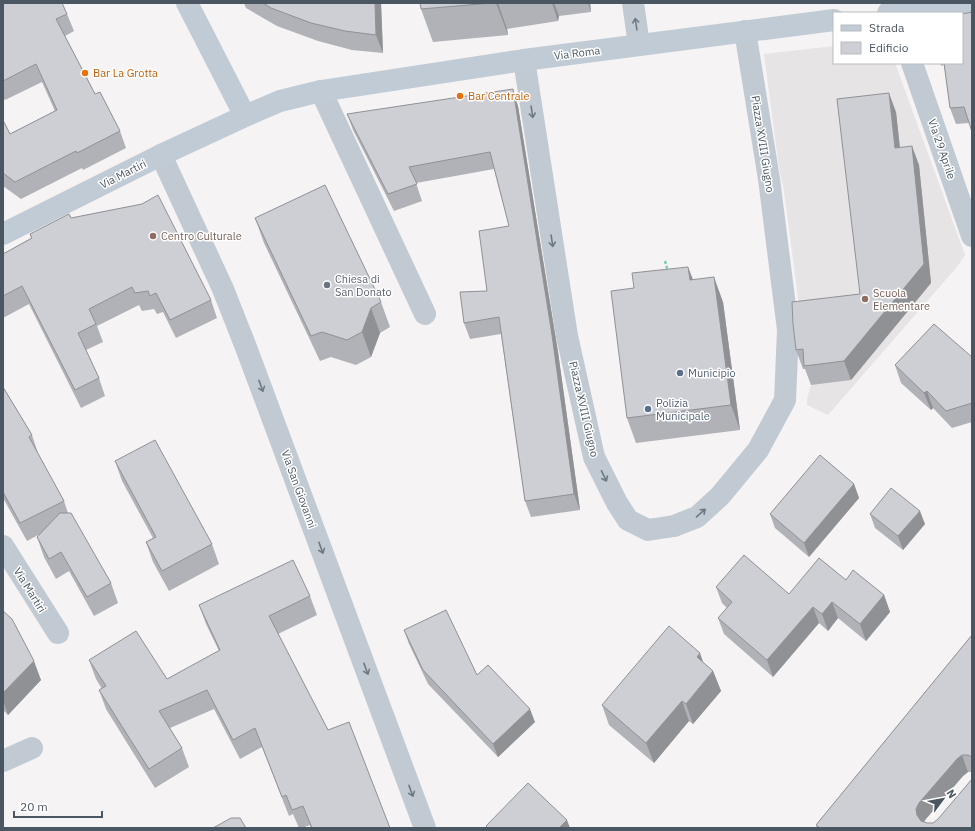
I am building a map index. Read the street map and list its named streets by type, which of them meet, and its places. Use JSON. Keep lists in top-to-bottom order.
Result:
{
  "streets": {
    "street": [
      "Via Roma",
      "Piazza XVIII Giugno",
      "Via 29 Aprile",
      "Via Martiri",
      "Via San Giovanni"
    ]
  },
  "crossings": [
    ["Via Roma", "Piazza XVIII Giugno"],
    ["Via Roma", "Via Martiri"],
    ["Via Martiri", "Via San Giovanni"]
  ],
  "places": [
    "Bar La Grotta",
    "Bar Centrale",
    "Centro Culturale",
    "Chiesa di San Donato",
    "Scuola Elementare",
    "Municipio",
    "Polizia Municipale"
  ],
  "legend": ["Strada", "Edificio"],
  "scale_bar": "20 m",
  "north": "top right"
}
